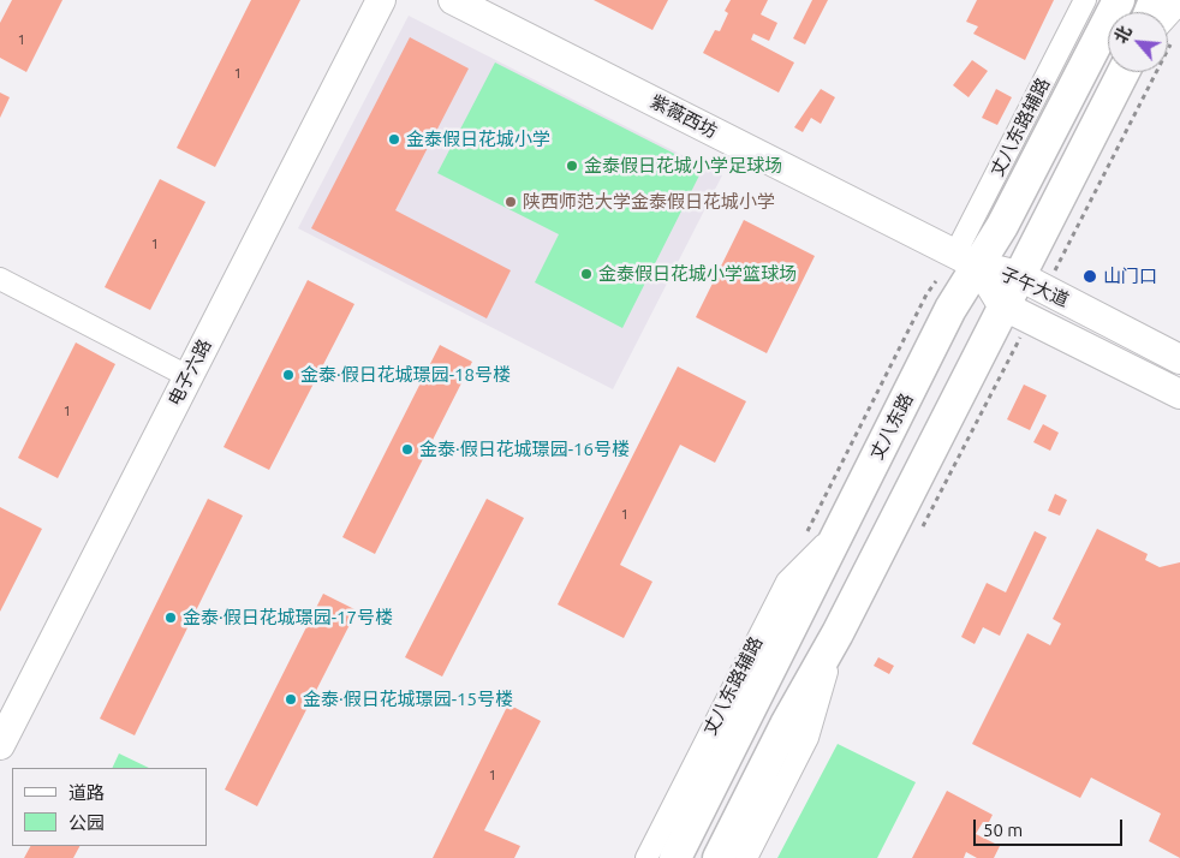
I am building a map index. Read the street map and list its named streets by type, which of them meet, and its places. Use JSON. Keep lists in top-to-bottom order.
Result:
{
  "streets": {
    "main road": ["丈八东路"],
    "street": [
      "紫薇西坊",
      "丈八东路辅路",
      "子午大道",
      "电子六路"
    ]
  },
  "crossings": [
    ["紫薇西坊", "丈八东路辅路"],
    ["紫薇西坊", "子午大道"],
    ["紫薇西坊", "丈八东路"],
    ["丈八东路辅路", "子午大道"],
    ["丈八东路辅路", "丈八东路"],
    ["子午大道", "丈八东路"]
  ],
  "places": [
    "金泰假日花城小学",
    "金泰假日花城小学足球场",
    "陕西师范大学金泰假日花城小学",
    "金泰假日花城小学篮球场",
    "山门口",
    "金泰·假日花城璟园-18号楼",
    "金泰·假日花城璟园-16号楼",
    "金泰·假日花城璟园-17号楼",
    "金泰·假日花城璟园-15号楼"
  ],
  "house_numbers": [
    "1",
    "1",
    "1",
    "1",
    "1",
    "1"
  ],
  "legend": ["道路", "公园"],
  "scale_bar": "50 m",
  "north": "top left"
}
